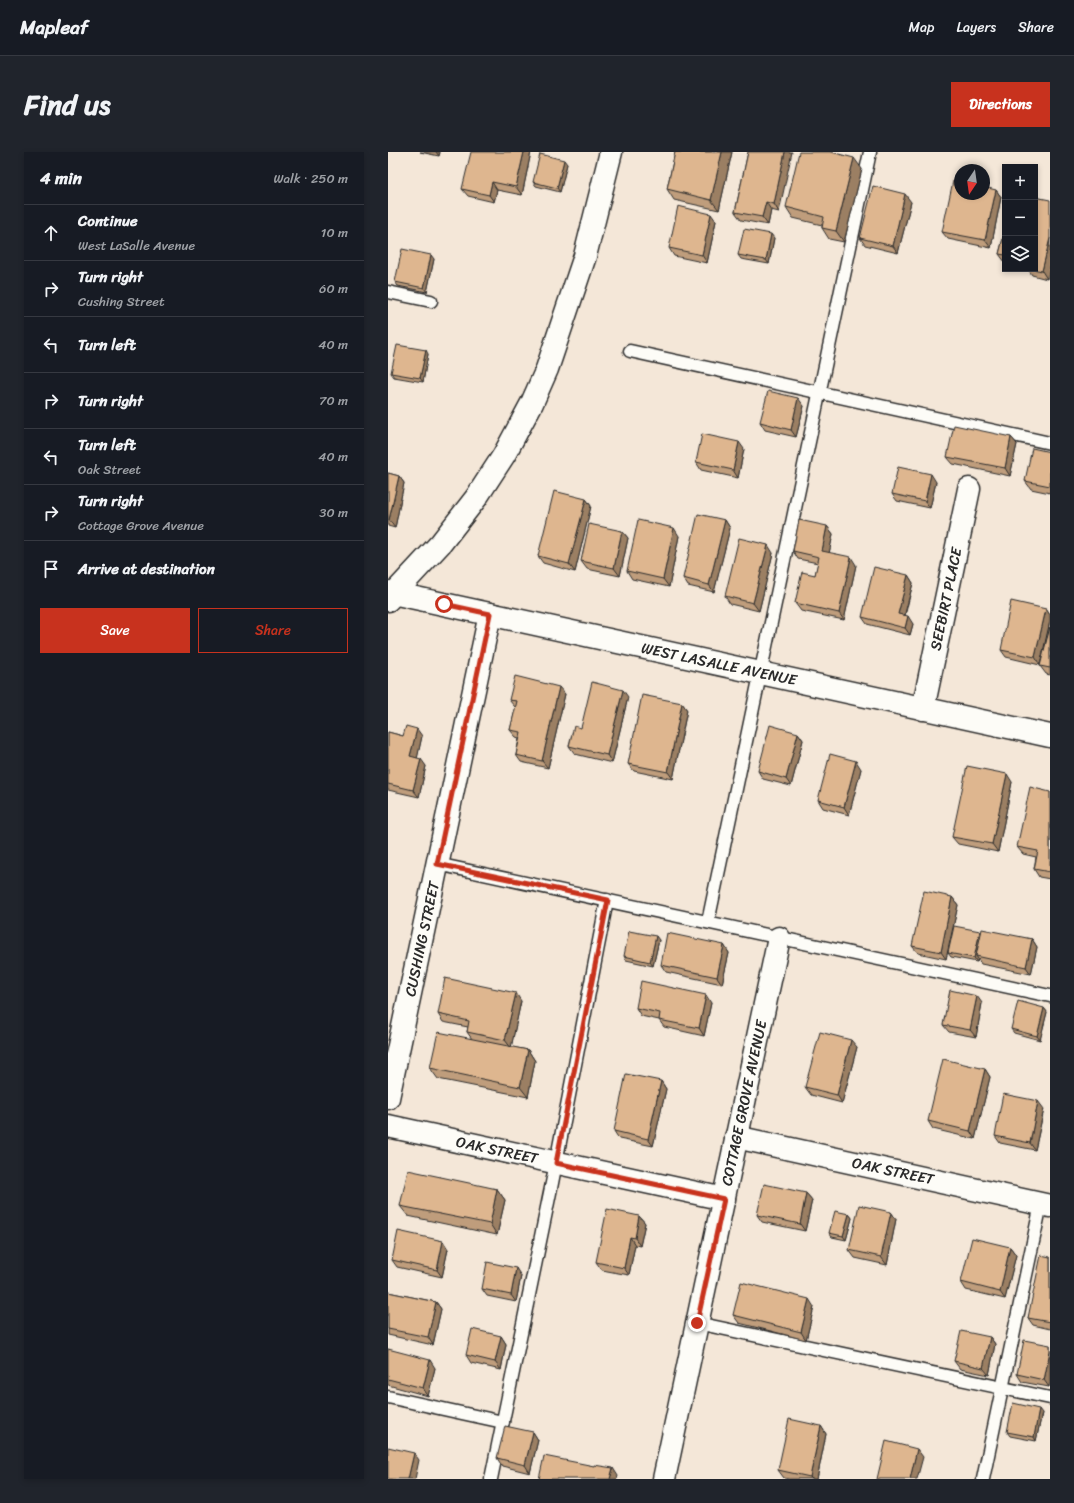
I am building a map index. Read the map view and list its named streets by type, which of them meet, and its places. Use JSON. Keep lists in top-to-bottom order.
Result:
{
  "streets": {
    "street": [
      "SEEBIRT PLACE",
      "WEST LASALLE AVENUE",
      "CUSHING STREET",
      "COTTAGE GROVE AVENUE",
      "OAK STREET"
    ]
  },
  "crossings": [
    ["SEEBIRT PLACE", "WEST LASALLE AVENUE"],
    ["WEST LASALLE AVENUE", "CUSHING STREET"],
    ["COTTAGE GROVE AVENUE", "OAK STREET"]
  ],
  "north": "bottom",
  "page": {
    "header": "Mapleaf",
    "nav": ["Map", "Layers", "Share"],
    "title": "Find us",
    "buttons": [
      "Directions",
      ["Save", "Share"]
    ],
    "heading": ["4 min", "Walk · 250 m"],
    "map_buttons": ["+", "−"],
    "list": [
      ["Continue", "West LaSalle Avenue", "10 m"],
      ["Turn right", "Cushing Street", "60 m"],
      ["Turn left", "40 m"],
      ["Turn right", "70 m"],
      ["Turn left", "Oak Street", "40 m"],
      ["Turn right", "Cottage Grove Avenue", "30 m"],
      "Arrive at destination"
    ]
  }
}
